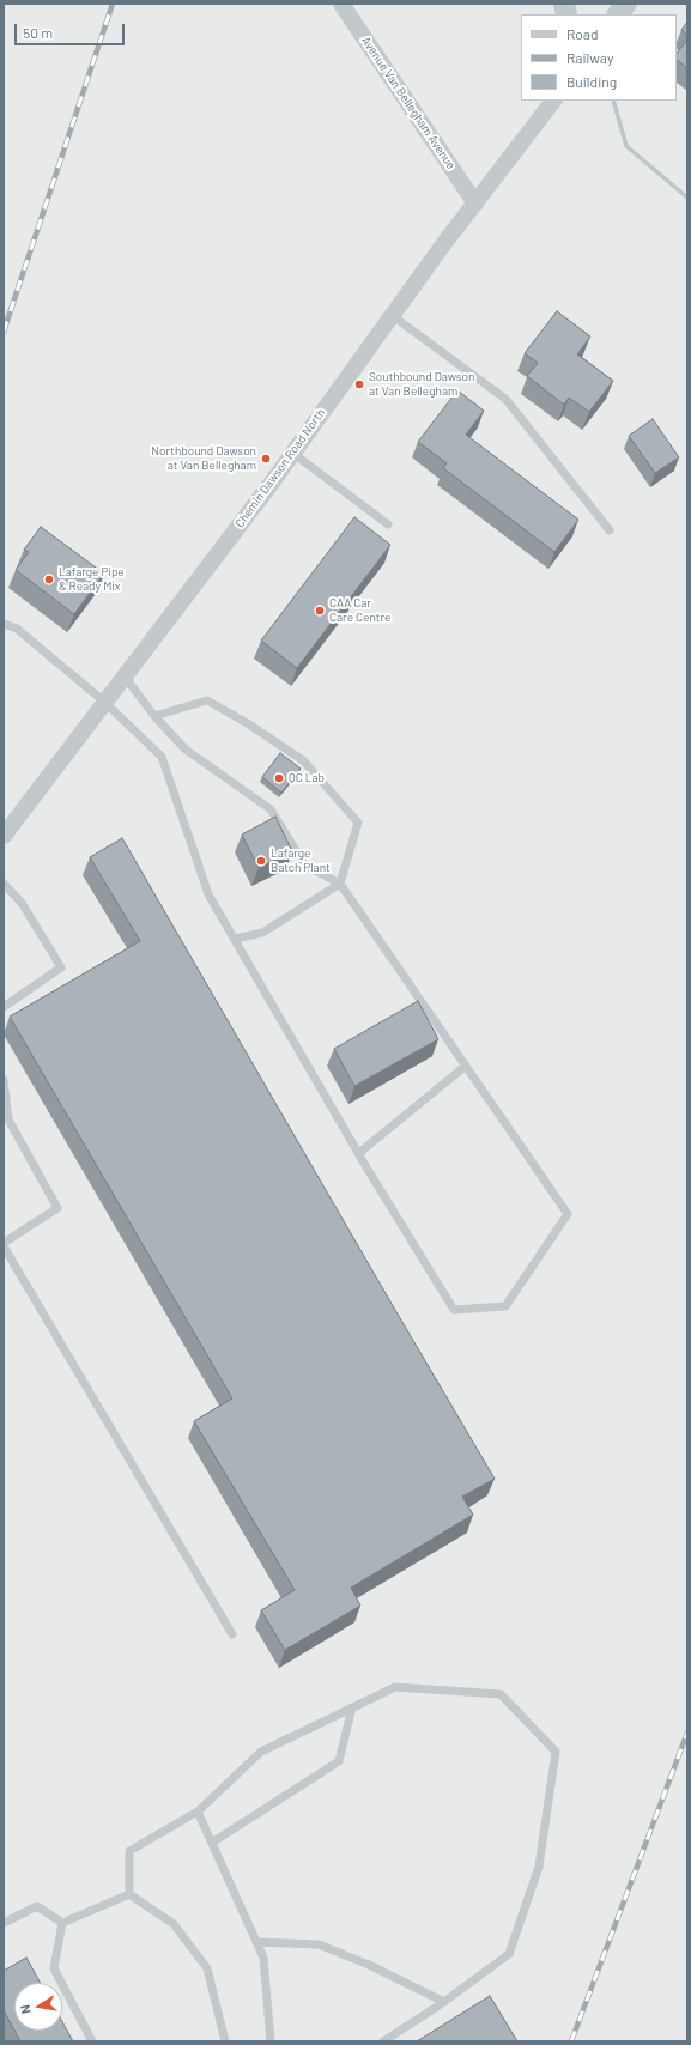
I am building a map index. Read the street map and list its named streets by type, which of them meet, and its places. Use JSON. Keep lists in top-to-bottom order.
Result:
{
  "streets": {
    "street": ["Avenue Van Bellegham Avenue", "Chemin Dawson Road North"]
  },
  "crossings": [
    ["Avenue Van Bellegham Avenue", "Chemin Dawson Road North"]
  ],
  "places": [
    "Southbound Dawson at Van Bellegham",
    "Northbound Dawson at Van Bellegham",
    "Lafarge Pipe & Ready Mix",
    "CAA Car Care Centre",
    "QC Lab",
    "Lafarge Batch Plant"
  ],
  "legend": ["Road", "Railway", "Building"],
  "scale_bar": "50 m",
  "north": "left"
}
